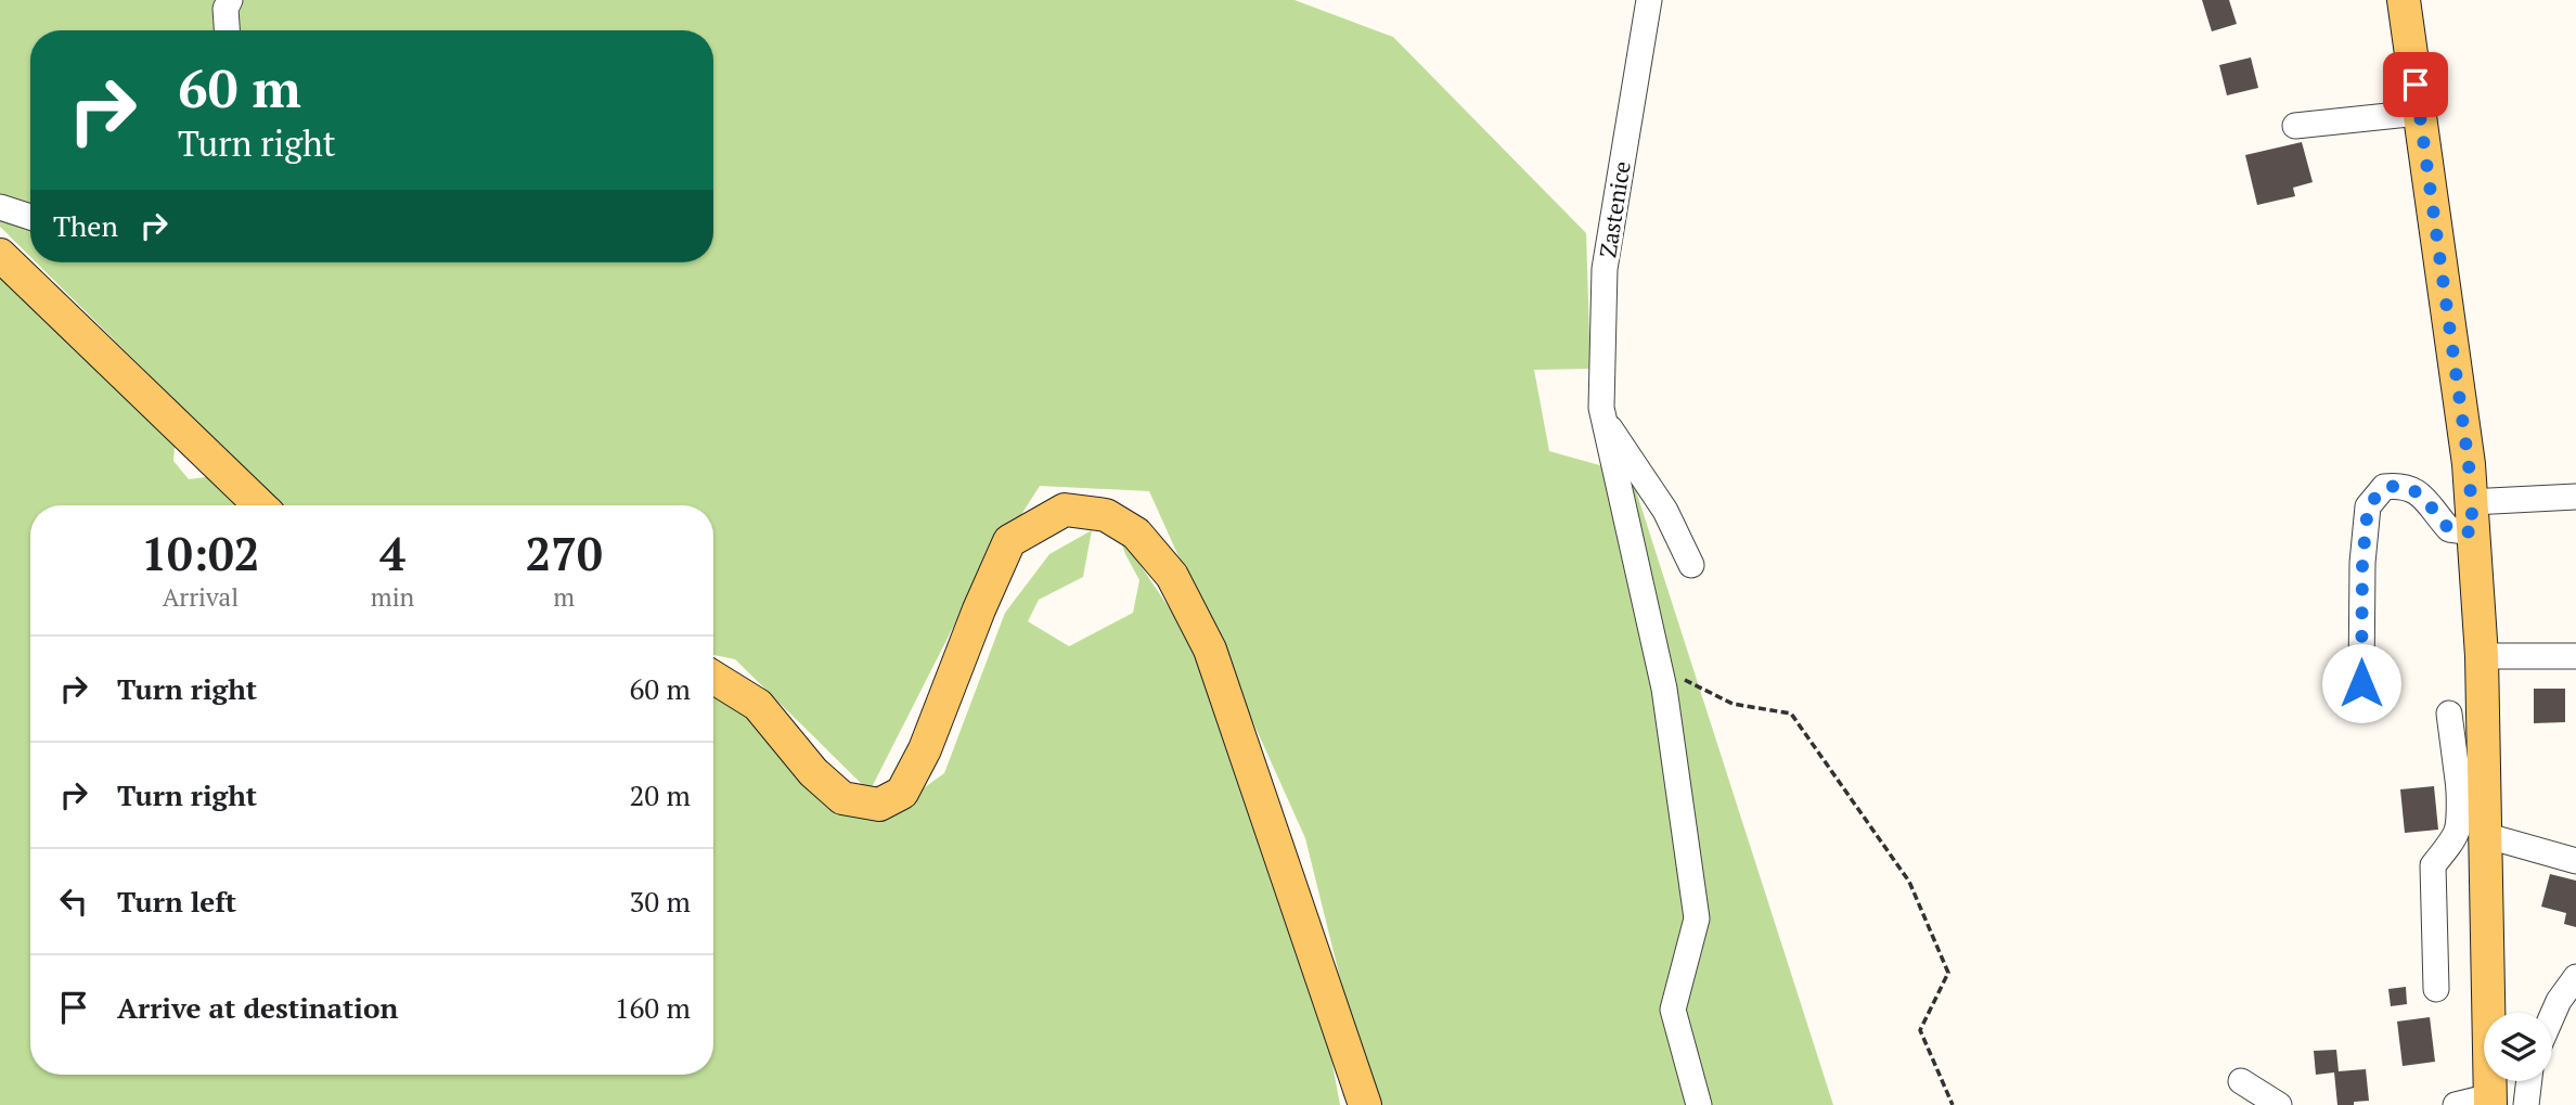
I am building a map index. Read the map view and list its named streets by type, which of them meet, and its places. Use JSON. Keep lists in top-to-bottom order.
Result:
{
  "streets": {
    "street": ["Zastenice"]
  },
  "page": {
    "turn": ["60 m", "Turn right"],
    "then": "Then",
    "eta": [
      "10:02",
      "Arrival",
      "4",
      "min",
      "270",
      "m"
    ],
    "list": [
      {
        "name": "Turn right",
        "value": "60 m"
      },
      {
        "name": "Turn right",
        "value": "20 m"
      },
      {
        "name": "Turn left",
        "value": "30 m"
      },
      {
        "name": "Arrive at destination",
        "value": "160 m"
      }
    ]
  }
}
